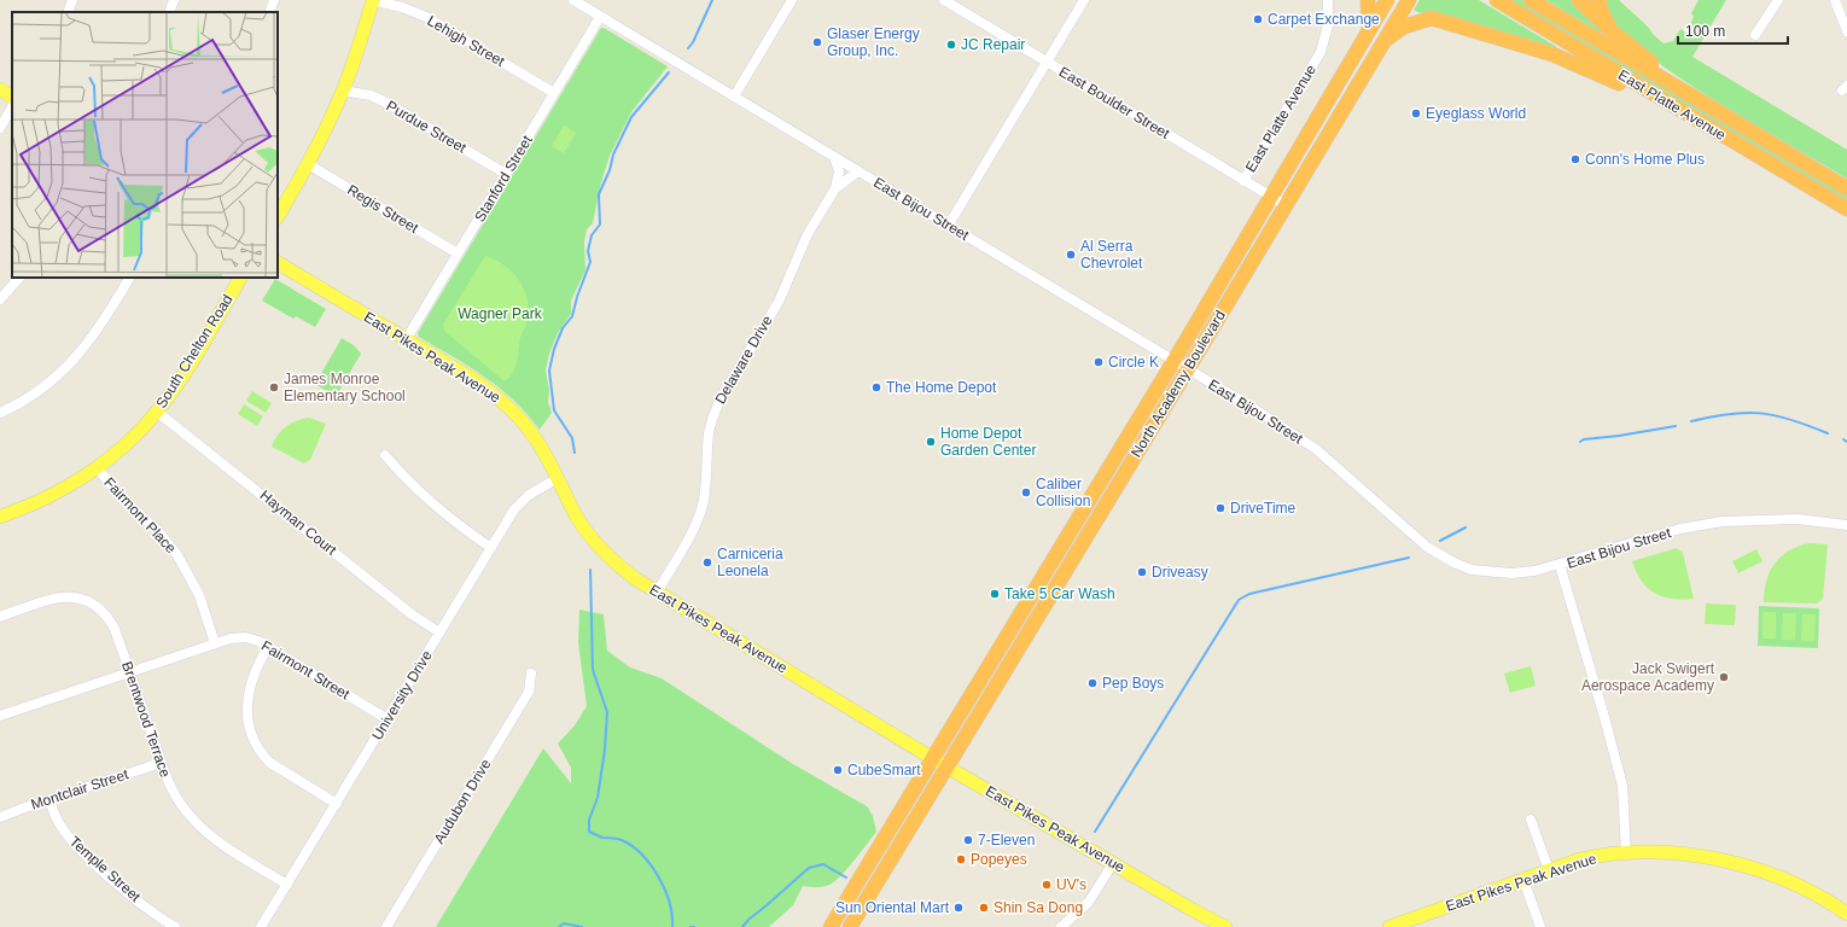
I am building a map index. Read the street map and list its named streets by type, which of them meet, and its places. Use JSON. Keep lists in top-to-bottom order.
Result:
{
  "streets": {
    "highway": ["East Platte Avenue", "North Academy Boulevard"],
    "main road": ["South Chelton Road", "East Pikes Peak Avenue"],
    "street": [
      "Lehigh Street",
      "East Boulder Street",
      "Purdue Street",
      "Stanford Street",
      "Regis Street",
      "East Bijou Street",
      "Delaware Drive",
      "Fairmont Place",
      "Hayman Court",
      "Fairmont Street",
      "University Drive",
      "Brentwood Terrace",
      "Montclair Street",
      "Audubon Drive",
      "Temple Street"
    ]
  },
  "crossings": [
    ["Lehigh Street", "Stanford Street"],
    ["East Boulder Street", "East Platte Avenue"],
    ["East Boulder Street", "North Academy Boulevard"],
    ["Purdue Street", "Stanford Street"],
    ["Stanford Street", "Regis Street"],
    ["Stanford Street", "East Bijou Street"],
    ["Stanford Street", "East Pikes Peak Avenue"],
    ["East Bijou Street", "Delaware Drive"],
    ["East Bijou Street", "North Academy Boulevard"],
    ["South Chelton Road", "Fairmont Place"],
    ["South Chelton Road", "Hayman Court"],
    ["East Pikes Peak Avenue", "Delaware Drive"],
    ["East Pikes Peak Avenue", "North Academy Boulevard"],
    ["East Pikes Peak Avenue", "University Drive"],
    ["Fairmont Place", "Fairmont Street"],
    ["Hayman Court", "University Drive"],
    ["Fairmont Street", "University Drive"],
    ["Fairmont Street", "Brentwood Terrace"],
    ["University Drive", "Brentwood Terrace"],
    ["Brentwood Terrace", "Montclair Street"],
    ["Montclair Street", "Temple Street"]
  ],
  "parks": ["Wagner Park"],
  "places": [
    "Carpet Exchange",
    "Glaser Energy Group, Inc.",
    "JC Repair",
    "Eyeglass World",
    "Conn's Home Plus",
    "Al Serra Chevrolet",
    "Circle K",
    "James Monroe Elementary School",
    "The Home Depot",
    "Home Depot Garden Center",
    "Caliber Collision",
    "DriveTime",
    "Carniceria Leonela",
    "Driveasy",
    "Take 5 Car Wash",
    "Jack Swigert Aerospace Academy",
    "Pep Boys",
    "CubeSmart",
    "7-Eleven",
    "Popeyes",
    "UV's",
    "Sun Oriental Mart",
    "Shin Sa Dong"
  ],
  "scale_bar": "100 m"
}
